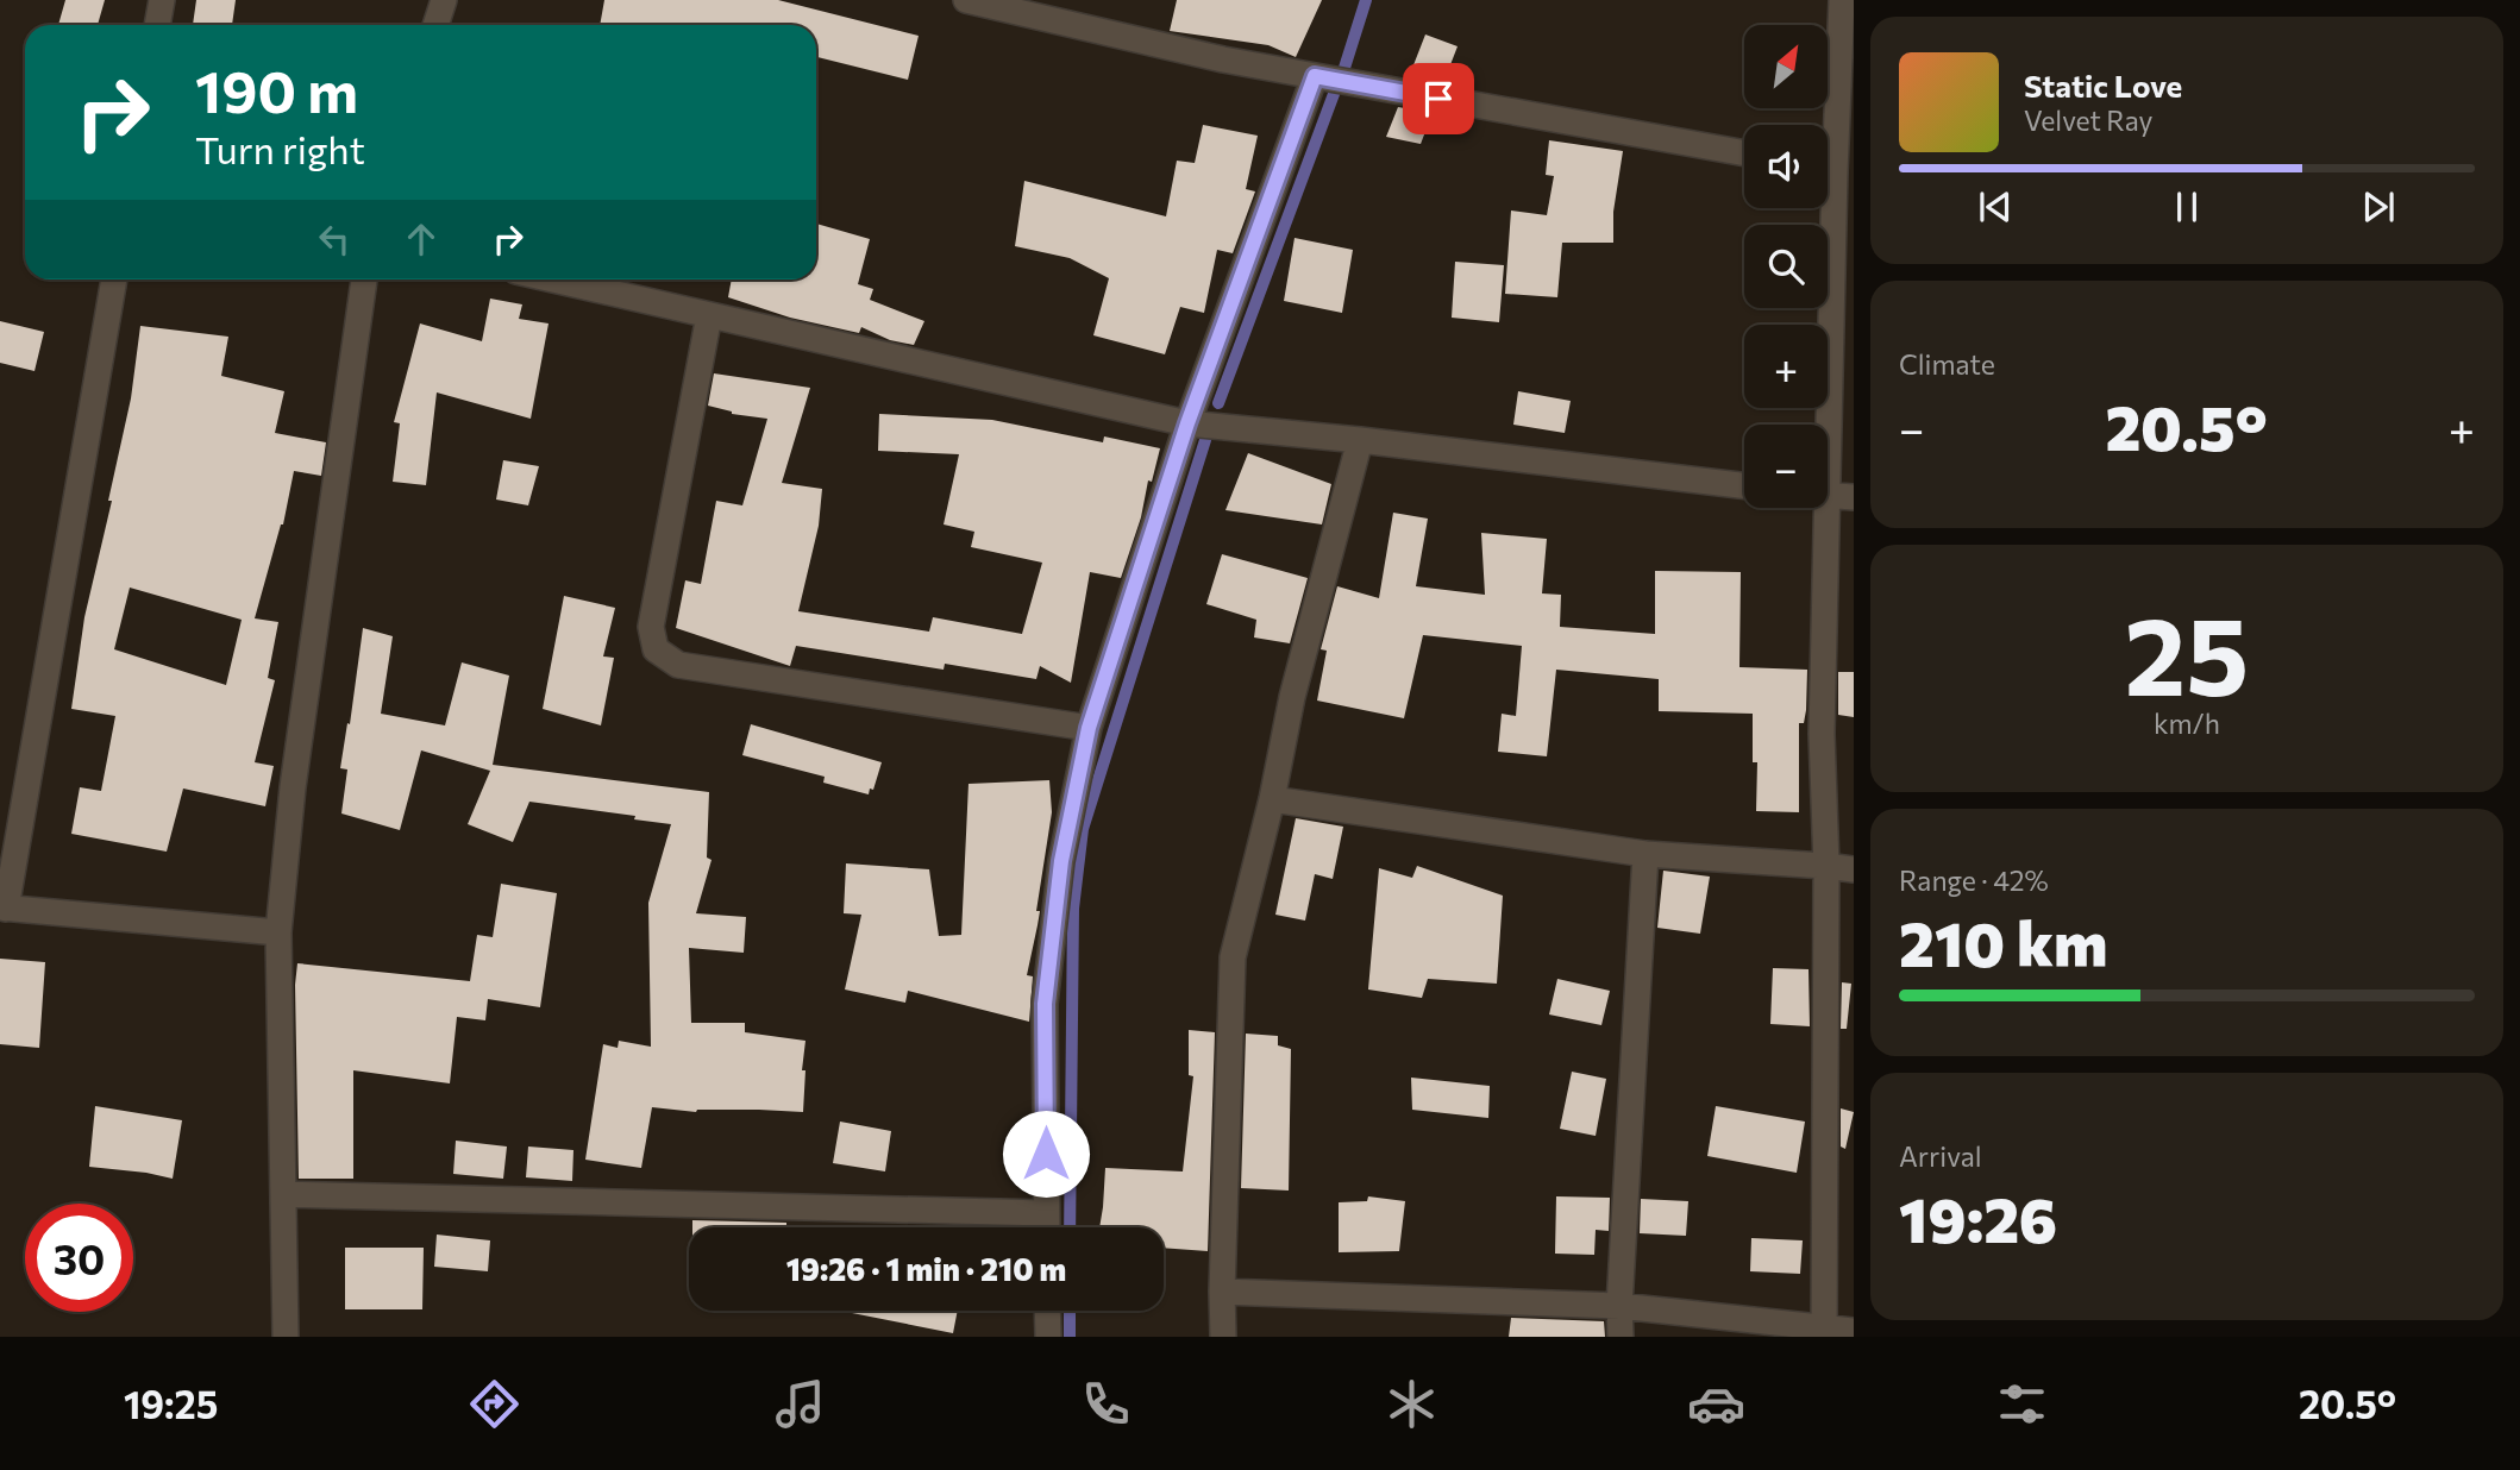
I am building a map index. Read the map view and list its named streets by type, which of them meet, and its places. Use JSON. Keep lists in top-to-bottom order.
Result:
{
  "north": "top right",
  "page": {
    "map_buttons": ["+", "−"],
    "turn": ["190 m", "Turn right"],
    "song": ["Static Love", "Velvet Ray"],
    "tile": [
      "Climate",
      ["25", "km/h"],
      ["Range · 42%", "210 km"],
      ["Arrival", "19:26"]
    ],
    "heat": ["−", "20.5°", "+"],
    "limit": "30",
    "trip": "19:26 · 1 min · 210 m",
    "tabs": ["19:25", "20.5°"]
  }
}
